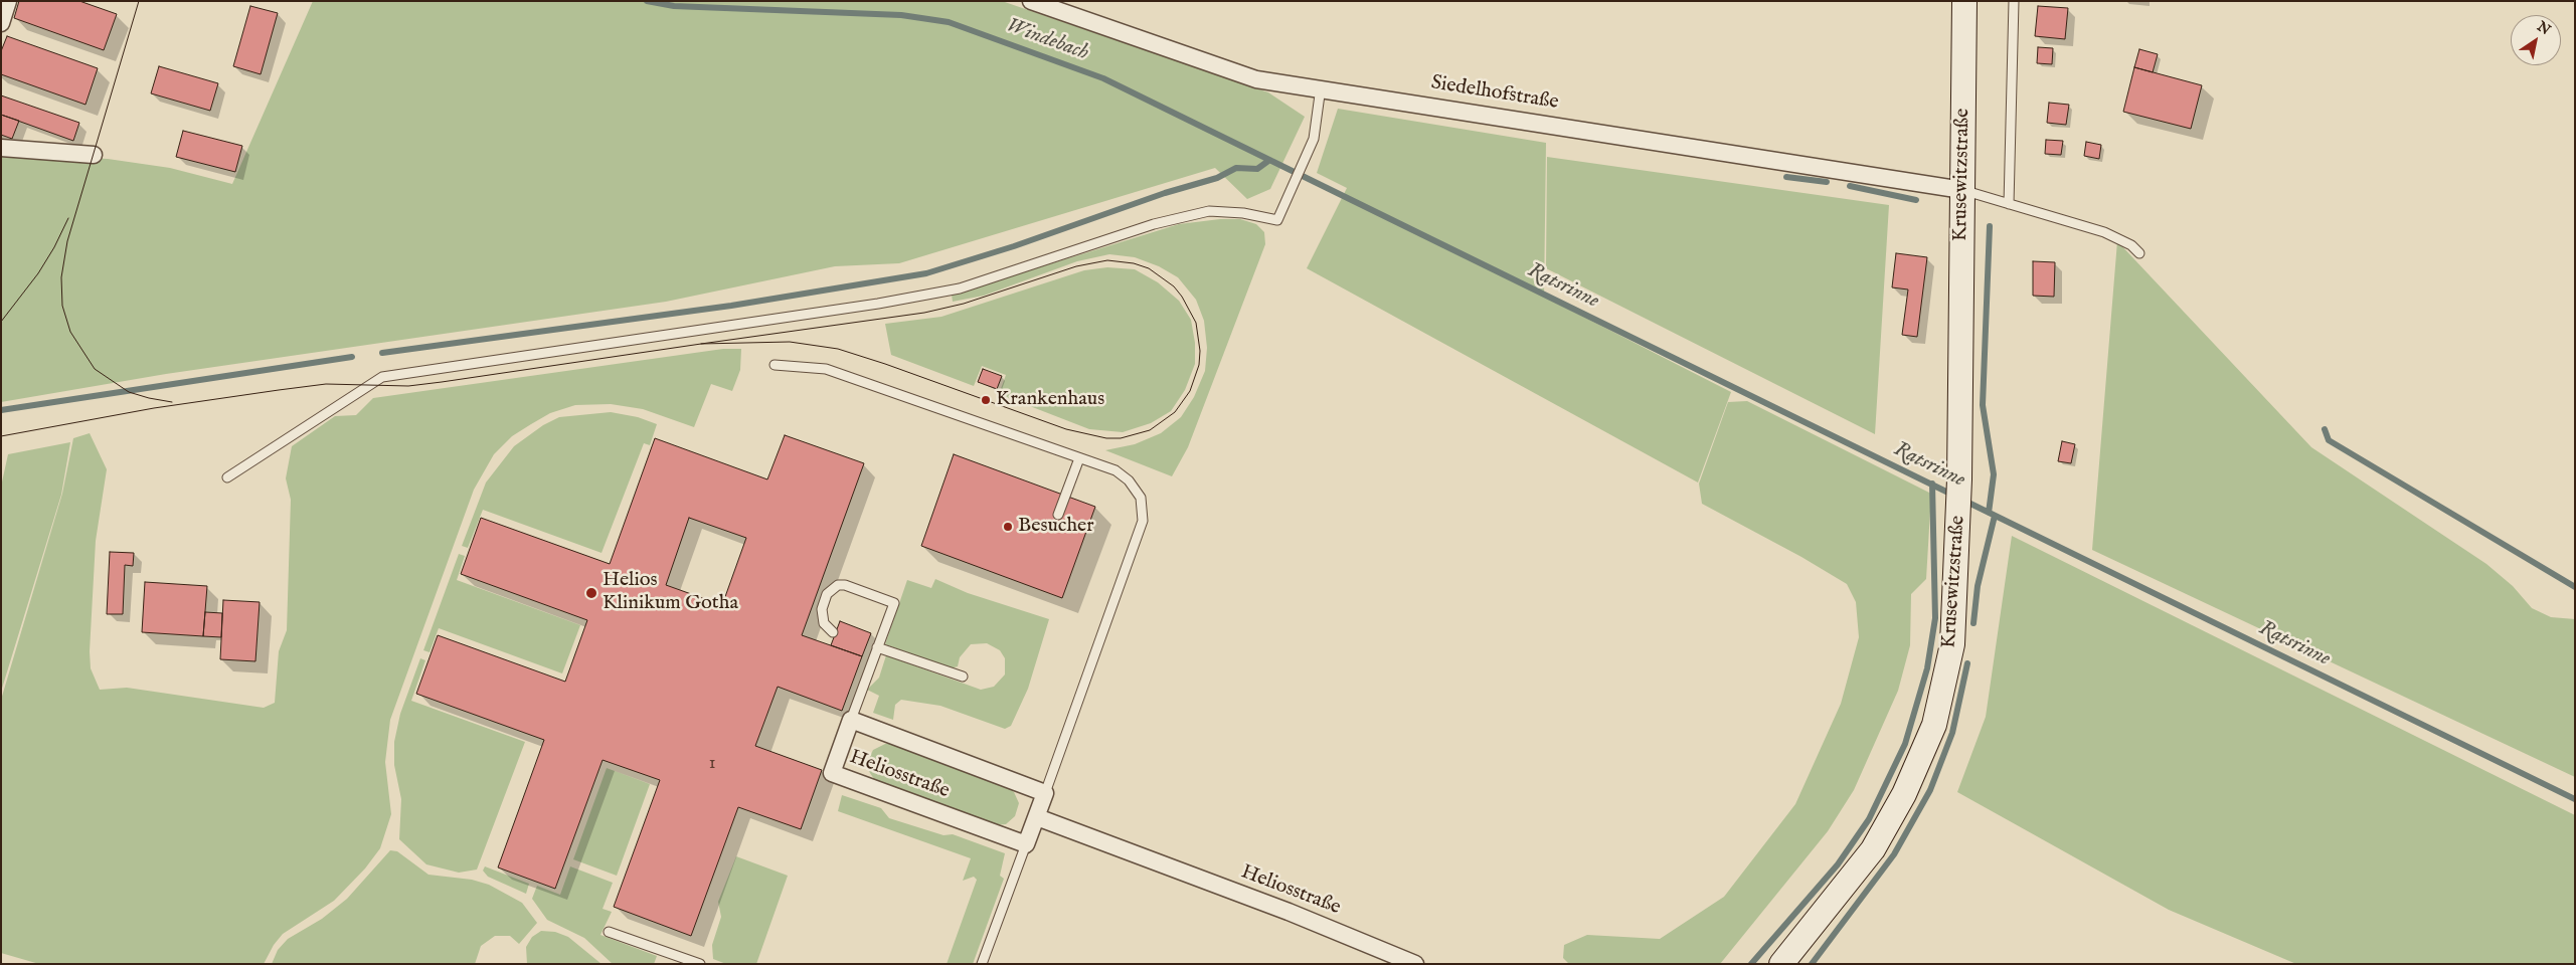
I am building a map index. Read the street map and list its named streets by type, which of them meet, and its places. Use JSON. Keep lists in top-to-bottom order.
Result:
{
  "streets": {
    "main road": ["Krusewitzstraße"],
    "street": ["Siedelhofstraße", "Heliosstraße"]
  },
  "crossings": [
    ["Siedelhofstraße", "Krusewitzstraße"]
  ],
  "water": ["Windebach", "Ratsrinne"],
  "places": ["Krankenhaus", "Besucher", "Helios Klinikum Gotha"],
  "house_numbers": ["1"],
  "north": "top right"
}
